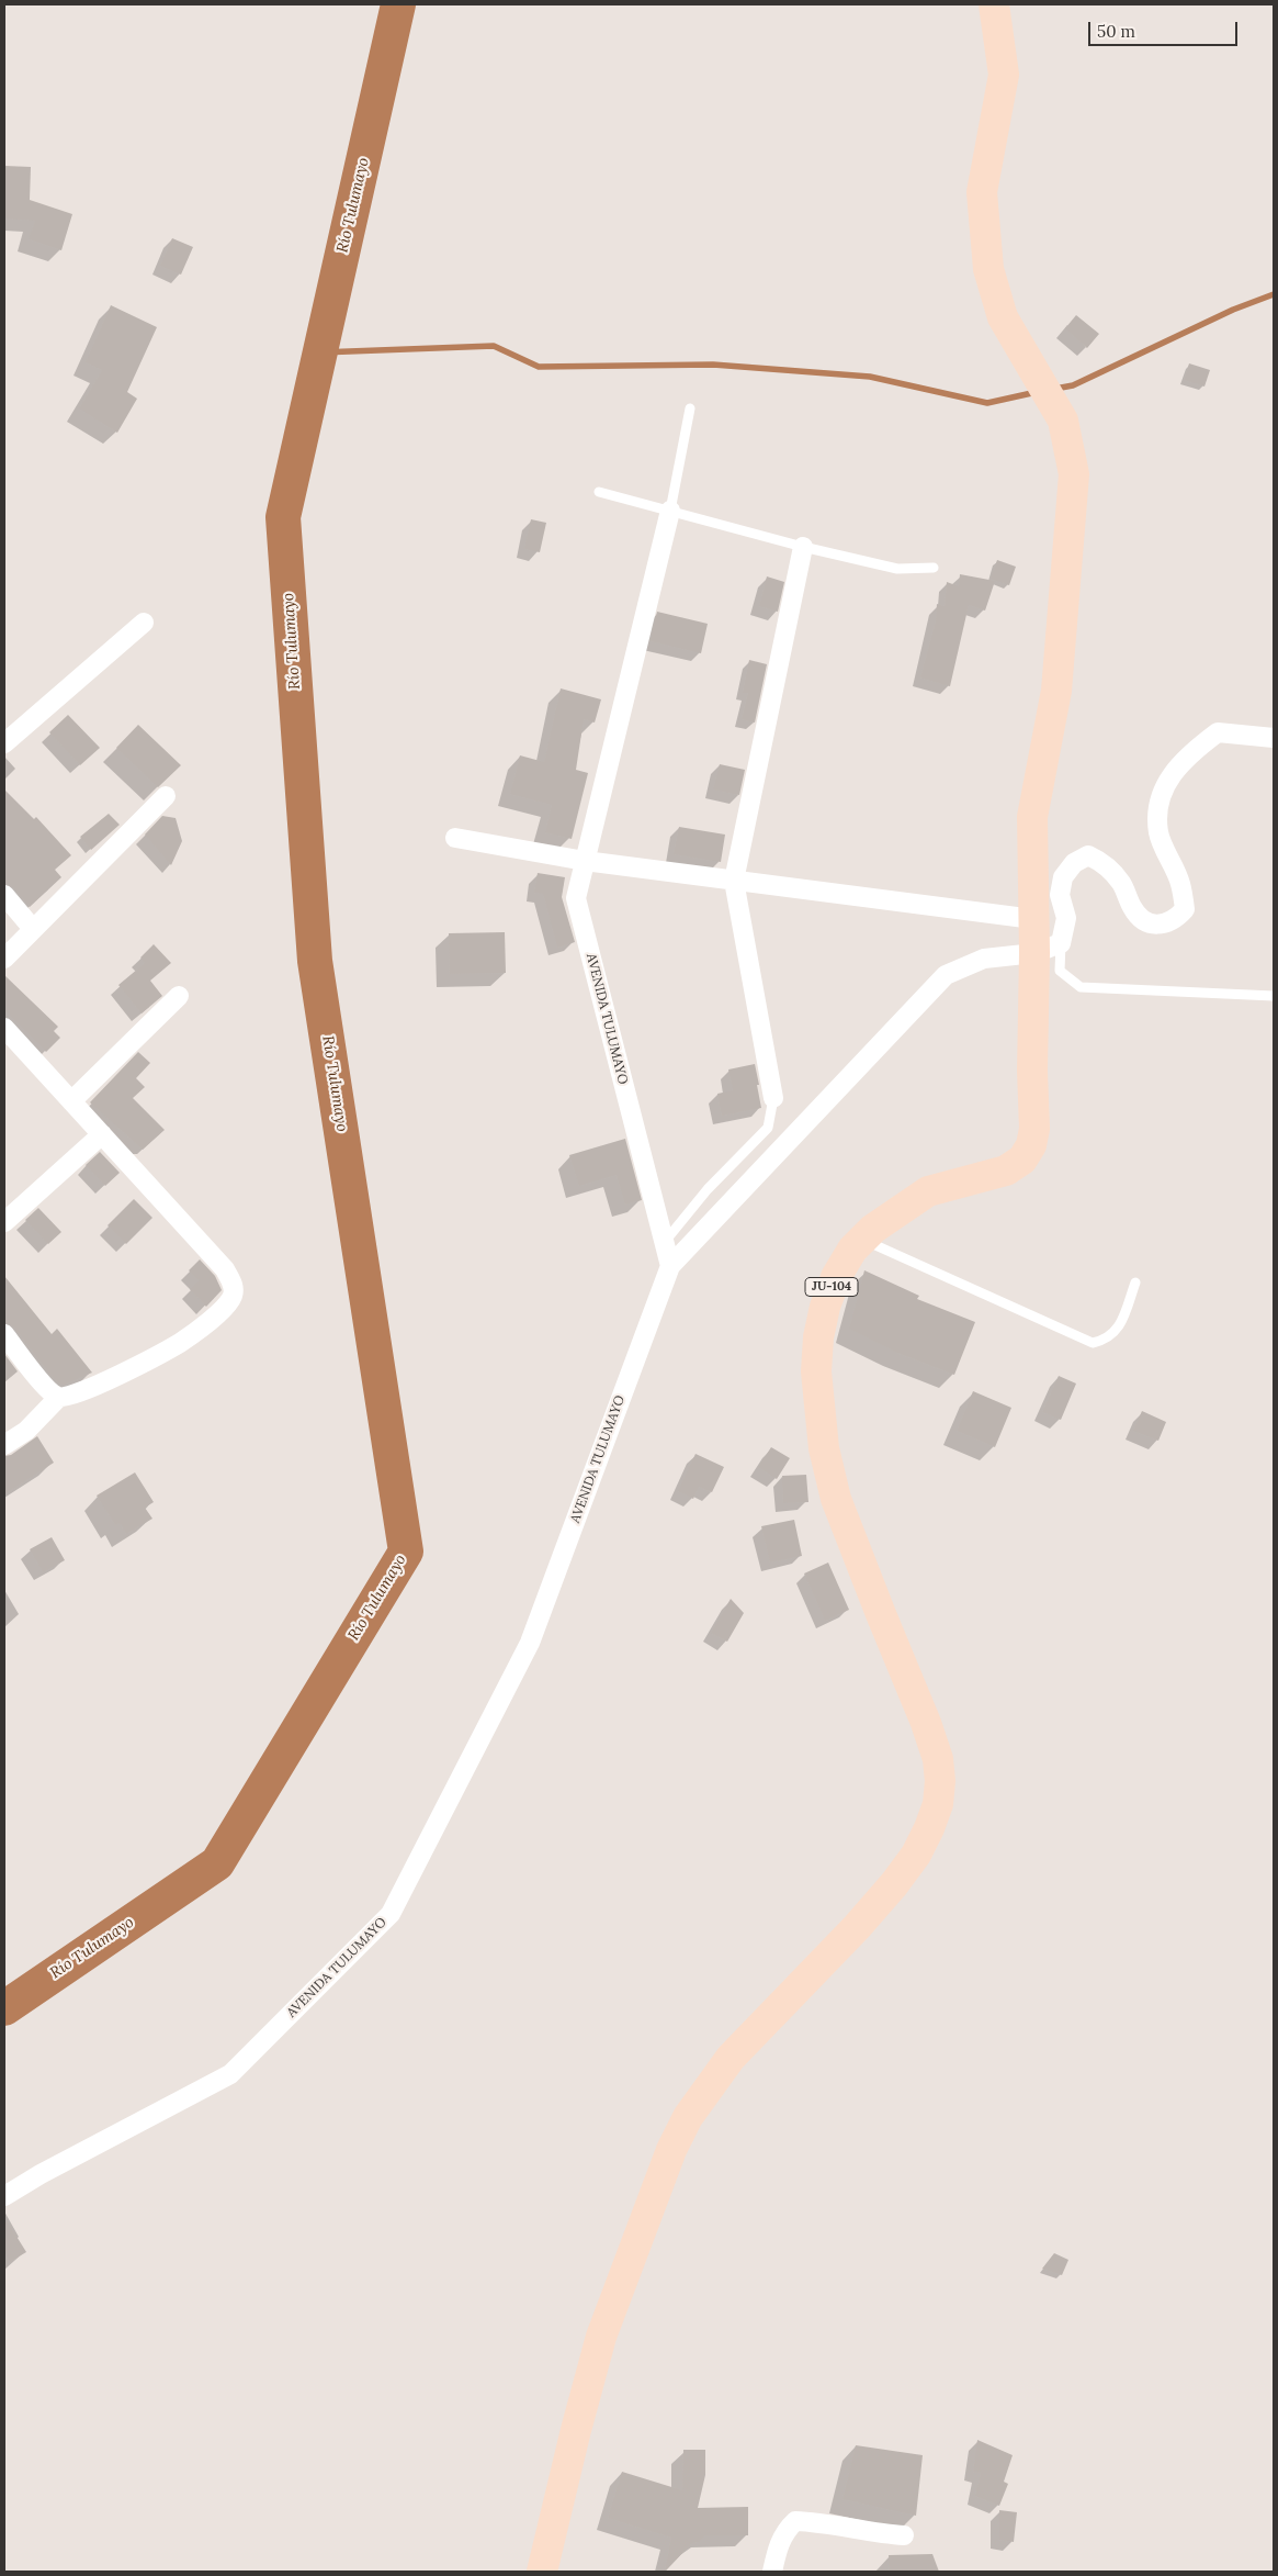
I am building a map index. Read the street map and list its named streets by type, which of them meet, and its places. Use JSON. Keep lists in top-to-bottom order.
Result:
{
  "streets": {
    "main road": ["JU-104"],
    "street": ["AVENIDA TULUMAYO"]
  },
  "water": ["Río Tulumayo"],
  "scale_bar": "50 m"
}
